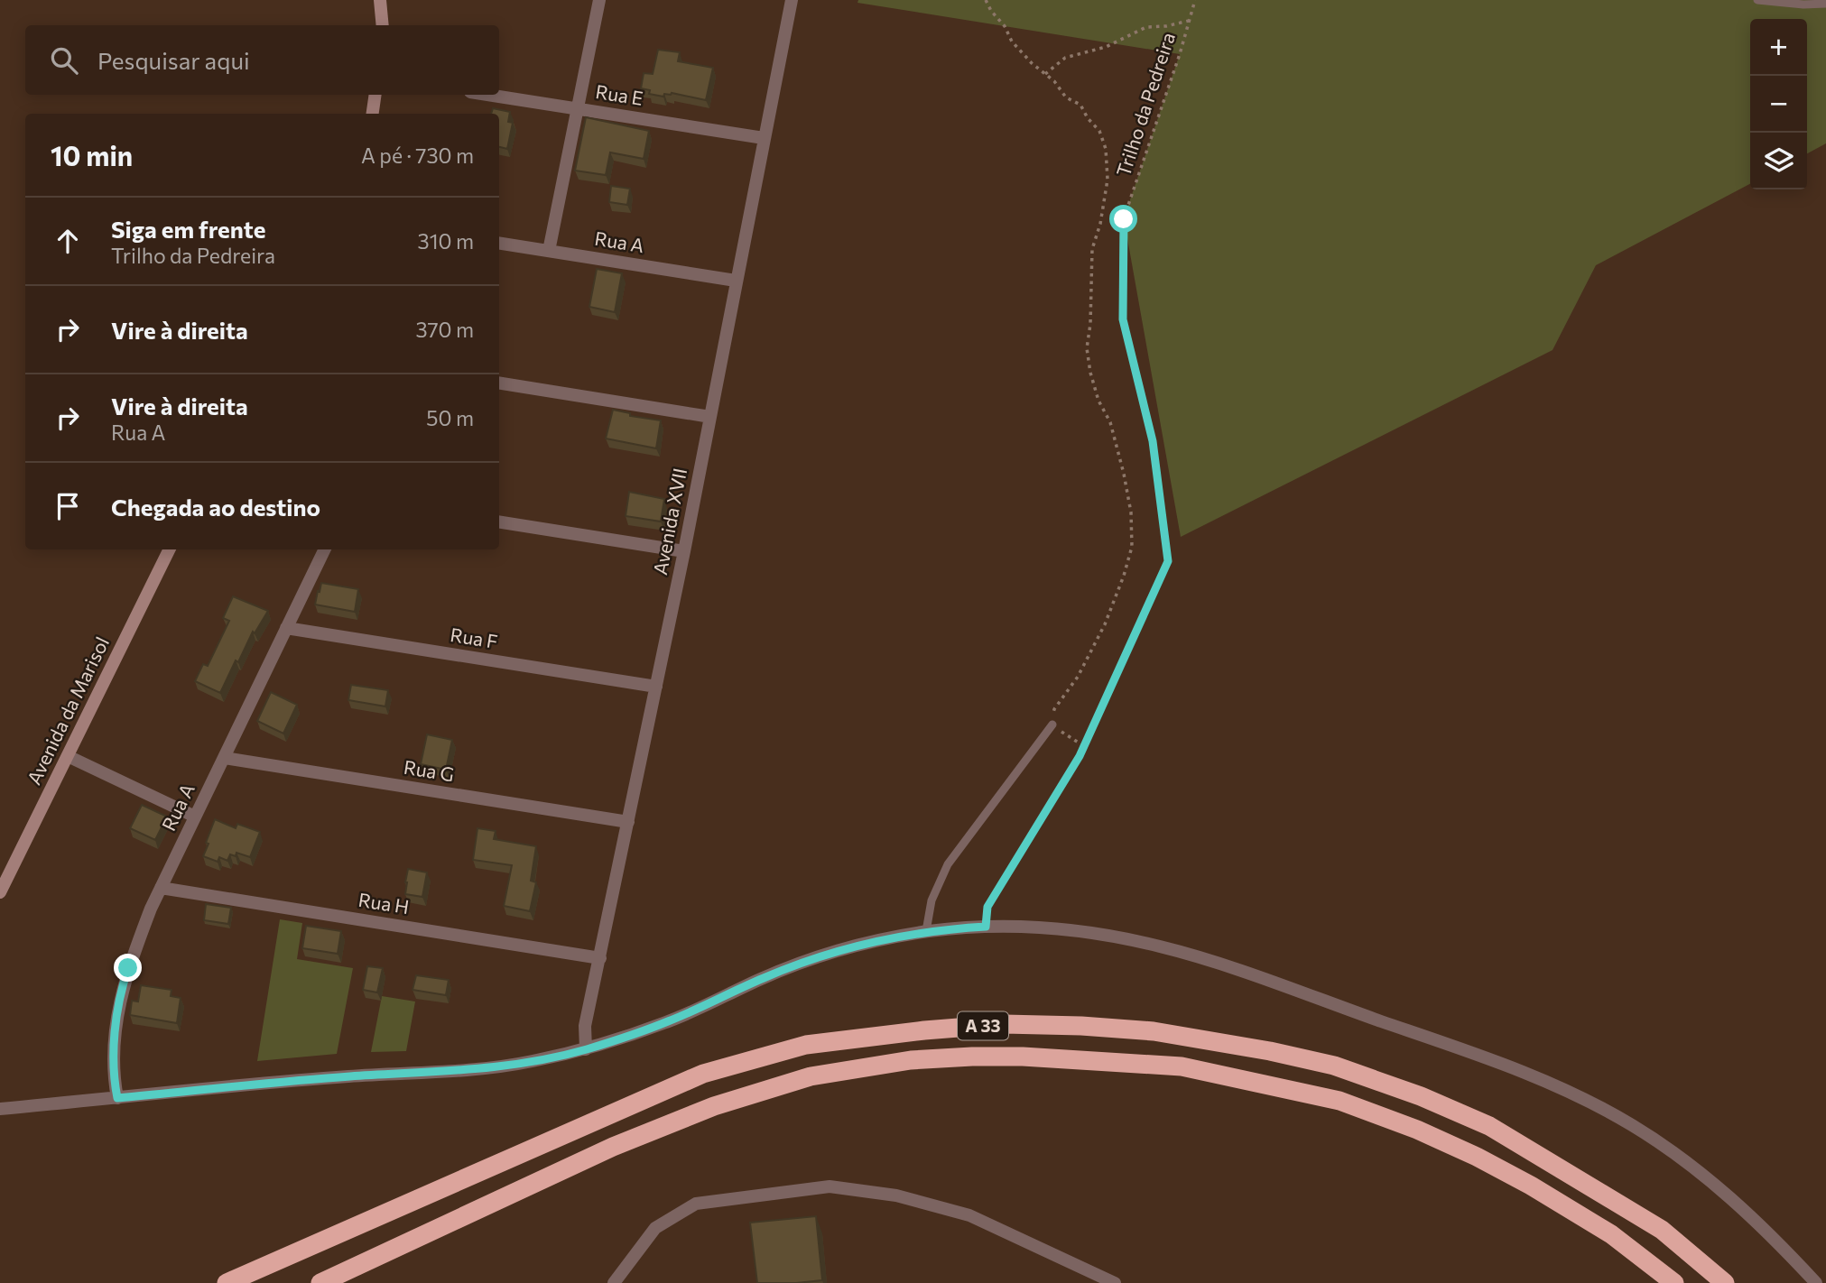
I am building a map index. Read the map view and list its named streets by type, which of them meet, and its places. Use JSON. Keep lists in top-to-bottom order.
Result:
{
  "streets": {
    "highway": ["A 33"],
    "street": [
      "Rua E",
      "Rua A",
      "Avenida XVII",
      "Rua F",
      "Avenida da Marisol",
      "Rua G",
      "Rua H"
    ],
    "path": ["Trilho da Pedreira"]
  },
  "crossings": [
    ["Rua E", "Avenida XVII"],
    ["Rua A", "Avenida XVII"],
    ["Rua A", "Rua F"],
    ["Rua A", "Rua G"],
    ["Rua A", "Rua H"],
    ["Avenida XVII", "Rua F"],
    ["Avenida XVII", "Rua G"],
    ["Avenida XVII", "Rua H"]
  ],
  "page": {
    "map_buttons": ["+", "−"],
    "search": "Pesquisar aqui",
    "heading": ["10 min", "A pé · 730 m"],
    "list": [
      ["Siga em frente", "Trilho da Pedreira", "310 m"],
      ["Vire à direita", "370 m"],
      ["Vire à direita", "Rua A", "50 m"],
      "Chegada ao destino"
    ]
  }
}
